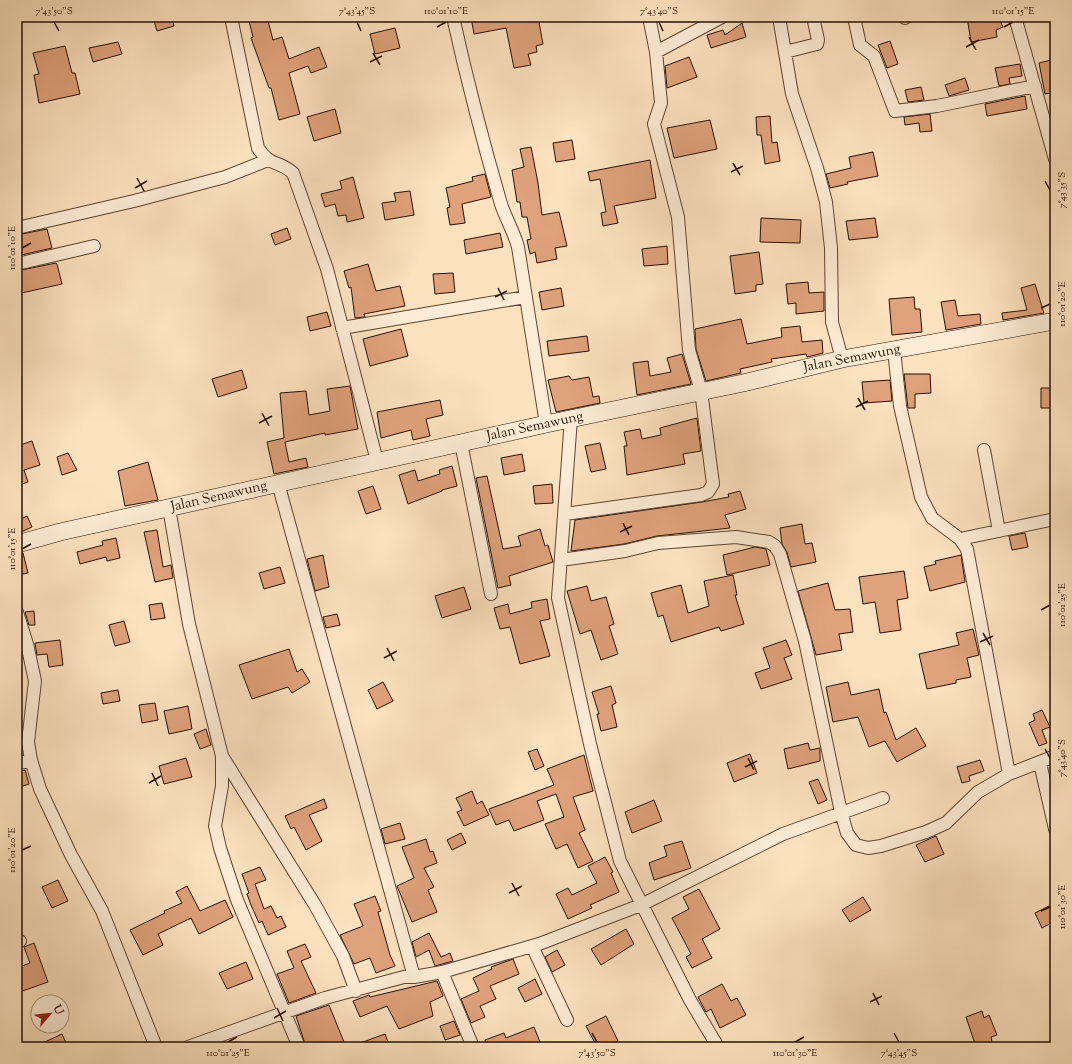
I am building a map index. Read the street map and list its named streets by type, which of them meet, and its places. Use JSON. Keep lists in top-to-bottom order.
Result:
{
  "streets": {
    "street": ["Jalan Semawung"]
  },
  "north": "top right",
  "coordinates": [
    "7°43'50\"S",
    "7°43'45\"S",
    "110°01'10\"E",
    "7°43'40\"S",
    "110°01'15\"E",
    "7°43'35\"S",
    "110°01'20\"E",
    "110°01'25\"E",
    "110°01'30\"E"
  ]
}
